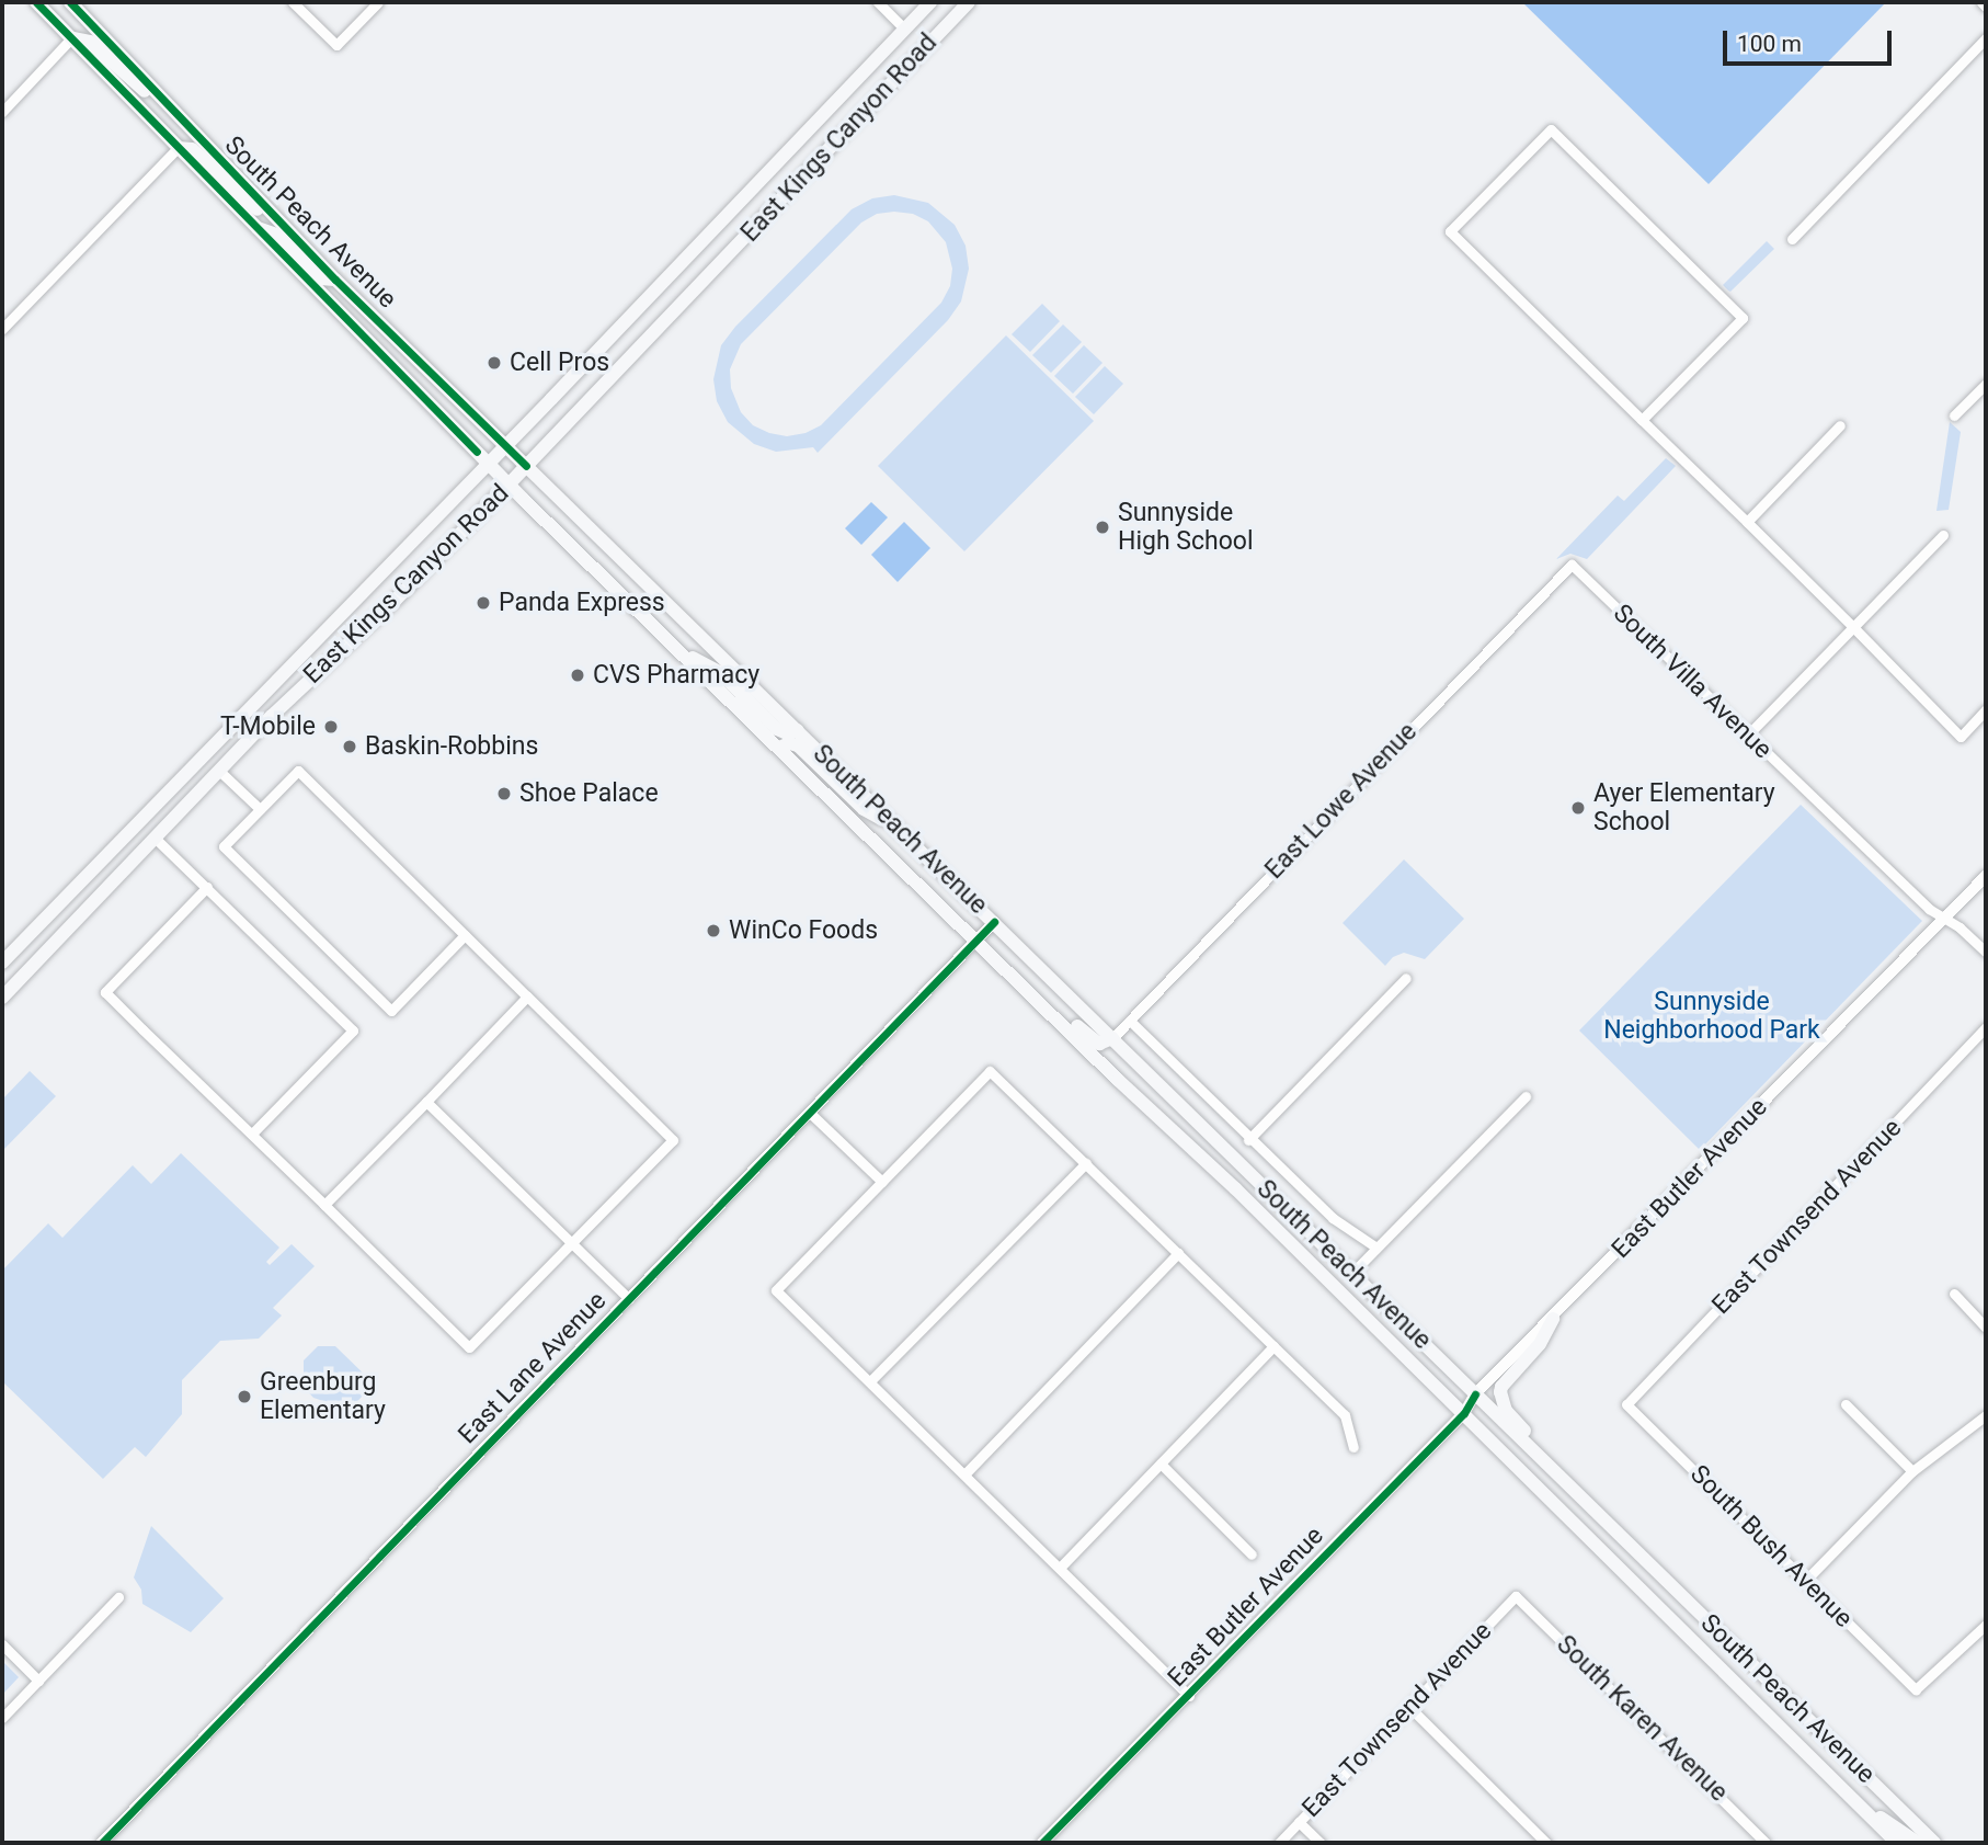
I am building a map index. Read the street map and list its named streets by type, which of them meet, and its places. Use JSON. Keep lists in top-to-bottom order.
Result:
{
  "streets": {
    "main road": ["East Kings Canyon Road", "South Peach Avenue"],
    "street": [
      "South Villa Avenue",
      "East Lowe Avenue",
      "East Butler Avenue",
      "East Townsend Avenue",
      "East Lane Avenue",
      "South Bush Avenue",
      "South Karen Avenue"
    ]
  },
  "crossings": [
    ["East Kings Canyon Road", "South Peach Avenue"],
    ["South Peach Avenue", "East Lowe Avenue"],
    ["South Peach Avenue", "East Butler Avenue"],
    ["South Peach Avenue", "East Lane Avenue"],
    ["South Villa Avenue", "East Lowe Avenue"],
    ["South Villa Avenue", "East Butler Avenue"],
    ["East Townsend Avenue", "South Bush Avenue"],
    ["East Townsend Avenue", "South Karen Avenue"]
  ],
  "parks": ["Sunnyside Neighborhood Park"],
  "places": [
    "Cell Pros",
    "Sunnyside High School",
    "Panda Express",
    "CVS Pharmacy",
    "T-Mobile",
    "Baskin-Robbins",
    "Shoe Palace",
    "Ayer Elementary School",
    "WinCo Foods",
    "Greenburg Elementary"
  ],
  "scale_bar": "100 m"
}
